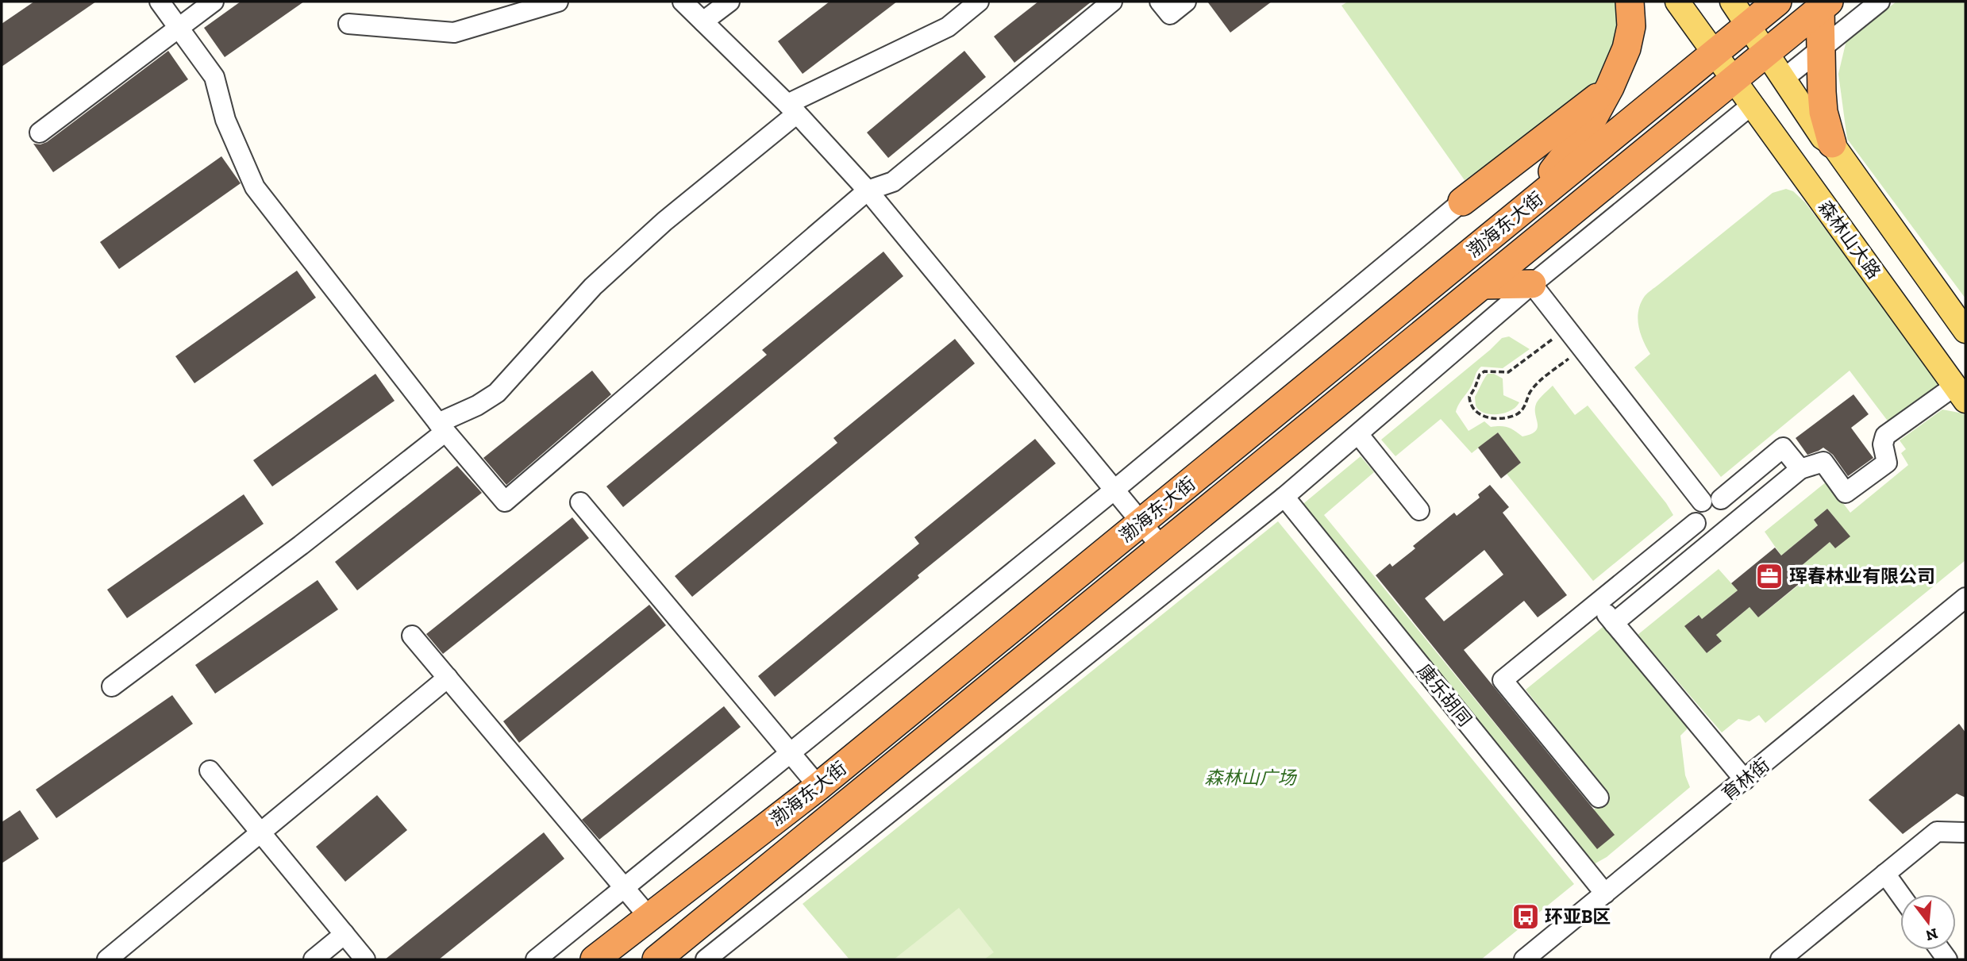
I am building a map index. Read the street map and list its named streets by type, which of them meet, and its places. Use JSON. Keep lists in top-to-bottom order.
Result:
{
  "streets": {
    "highway": ["渤海东大街"],
    "main road": ["森林山大路"],
    "street": ["康乐胡同", "育林街"]
  },
  "crossings": [
    ["渤海东大街", "森林山大路"],
    ["康乐胡同", "育林街"]
  ],
  "parks": ["森林山广场"],
  "places": {
    "office": ["珲春林业有限公司"],
    "bus stop": ["环亚B区"]
  },
  "north": "bottom"
}
